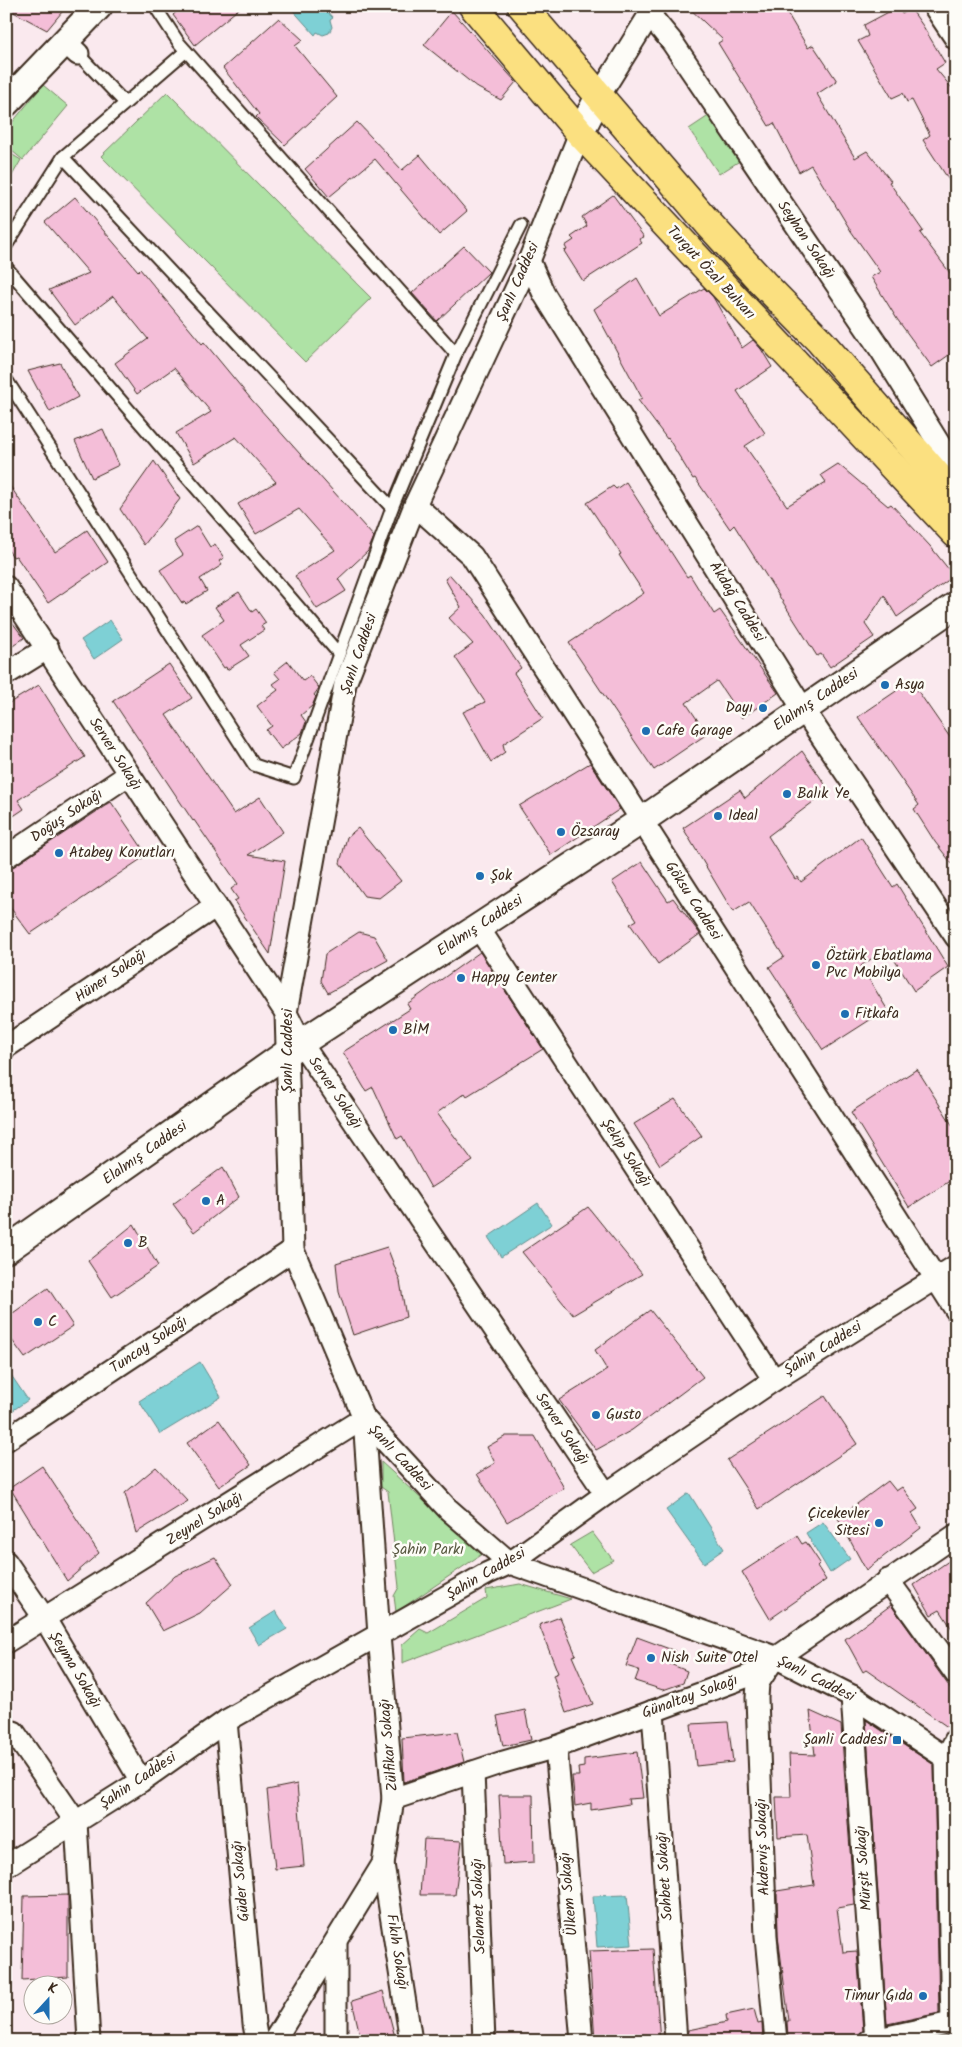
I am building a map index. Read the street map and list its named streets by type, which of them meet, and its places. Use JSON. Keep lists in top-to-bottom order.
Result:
{
  "streets": {
    "main road": ["Turgut Özal Bulvarı"],
    "street": [
      "Seyhan Sokağı",
      "Şanlı Caddesi",
      "Akdağ Caddesi",
      "Elalmış Caddesi",
      "Server Sokağı",
      "Doğuş Sokağı",
      "Göksu Caddesi",
      "Hüner Sokağı",
      "Şekip Sokağı",
      "Tuncay Sokağı",
      "Şahin Caddesi",
      "Zeynel Sokağı",
      "Şeyma Sokağı",
      "Günaltay Sokağı",
      "Zülfikar Sokağı",
      "Akderviş Sokağı",
      "Mürşit Sokağı",
      "Sohbet Sokağı",
      "Güder Sokağı",
      "Ülkem Sokağı",
      "Selamet Sokağı",
      "Fıkıh Sokağı"
    ]
  },
  "crossings": [
    ["Seyhan Sokağı", "Şanlı Caddesi"],
    ["Turgut Özal Bulvarı", "Şanlı Caddesi"],
    ["Şanlı Caddesi", "Akdağ Caddesi"],
    ["Şanlı Caddesi", "Elalmış Caddesi"],
    ["Şanlı Caddesi", "Server Sokağı"],
    ["Şanlı Caddesi", "Göksu Caddesi"],
    ["Şanlı Caddesi", "Tuncay Sokağı"],
    ["Şanlı Caddesi", "Şahin Caddesi"],
    ["Şanlı Caddesi", "Zeynel Sokağı"],
    ["Şanlı Caddesi", "Günaltay Sokağı"],
    ["Şanlı Caddesi", "Zülfikar Sokağı"],
    ["Şanlı Caddesi", "Akderviş Sokağı"],
    ["Şanlı Caddesi", "Mürşit Sokağı"],
    ["Akdağ Caddesi", "Elalmış Caddesi"],
    ["Elalmış Caddesi", "Server Sokağı"],
    ["Elalmış Caddesi", "Göksu Caddesi"],
    ["Elalmış Caddesi", "Şekip Sokağı"],
    ["Server Sokağı", "Doğuş Sokağı"],
    ["Server Sokağı", "Hüner Sokağı"],
    ["Server Sokağı", "Şahin Caddesi"],
    ["Göksu Caddesi", "Şahin Caddesi"],
    ["Şekip Sokağı", "Şahin Caddesi"],
    ["Şahin Caddesi", "Şeyma Sokağı"],
    ["Şahin Caddesi", "Zülfikar Sokağı"],
    ["Şahin Caddesi", "Güder Sokağı"],
    ["Zeynel Sokağı", "Şeyma Sokağı"],
    ["Zeynel Sokağı", "Zülfikar Sokağı"],
    ["Günaltay Sokağı", "Zülfikar Sokağı"],
    ["Günaltay Sokağı", "Akderviş Sokağı"],
    ["Günaltay Sokağı", "Sohbet Sokağı"],
    ["Günaltay Sokağı", "Ülkem Sokağı"],
    ["Günaltay Sokağı", "Selamet Sokağı"],
    ["Zülfikar Sokağı", "Fıkıh Sokağı"]
  ],
  "parks": ["Şahin Parkı"],
  "places": {
    "other": [
      "Asya",
      "Dayı",
      "Cafe Garage",
      "Balık Ye",
      "Ideal",
      "Özsaray",
      "Atabey Konutları",
      "Şok",
      "Öztürk Ebatlama Pvc Mobilya",
      "Happy Center",
      "Fitkafa",
      "BİM",
      "A",
      "B",
      "C",
      "Gusto",
      "Çicekevler Sitesi",
      "Nish Suite Otel",
      "Timur Gıda"
    ],
    "transit": ["Şanli Caddesi"]
  },
  "north": "top"
}
